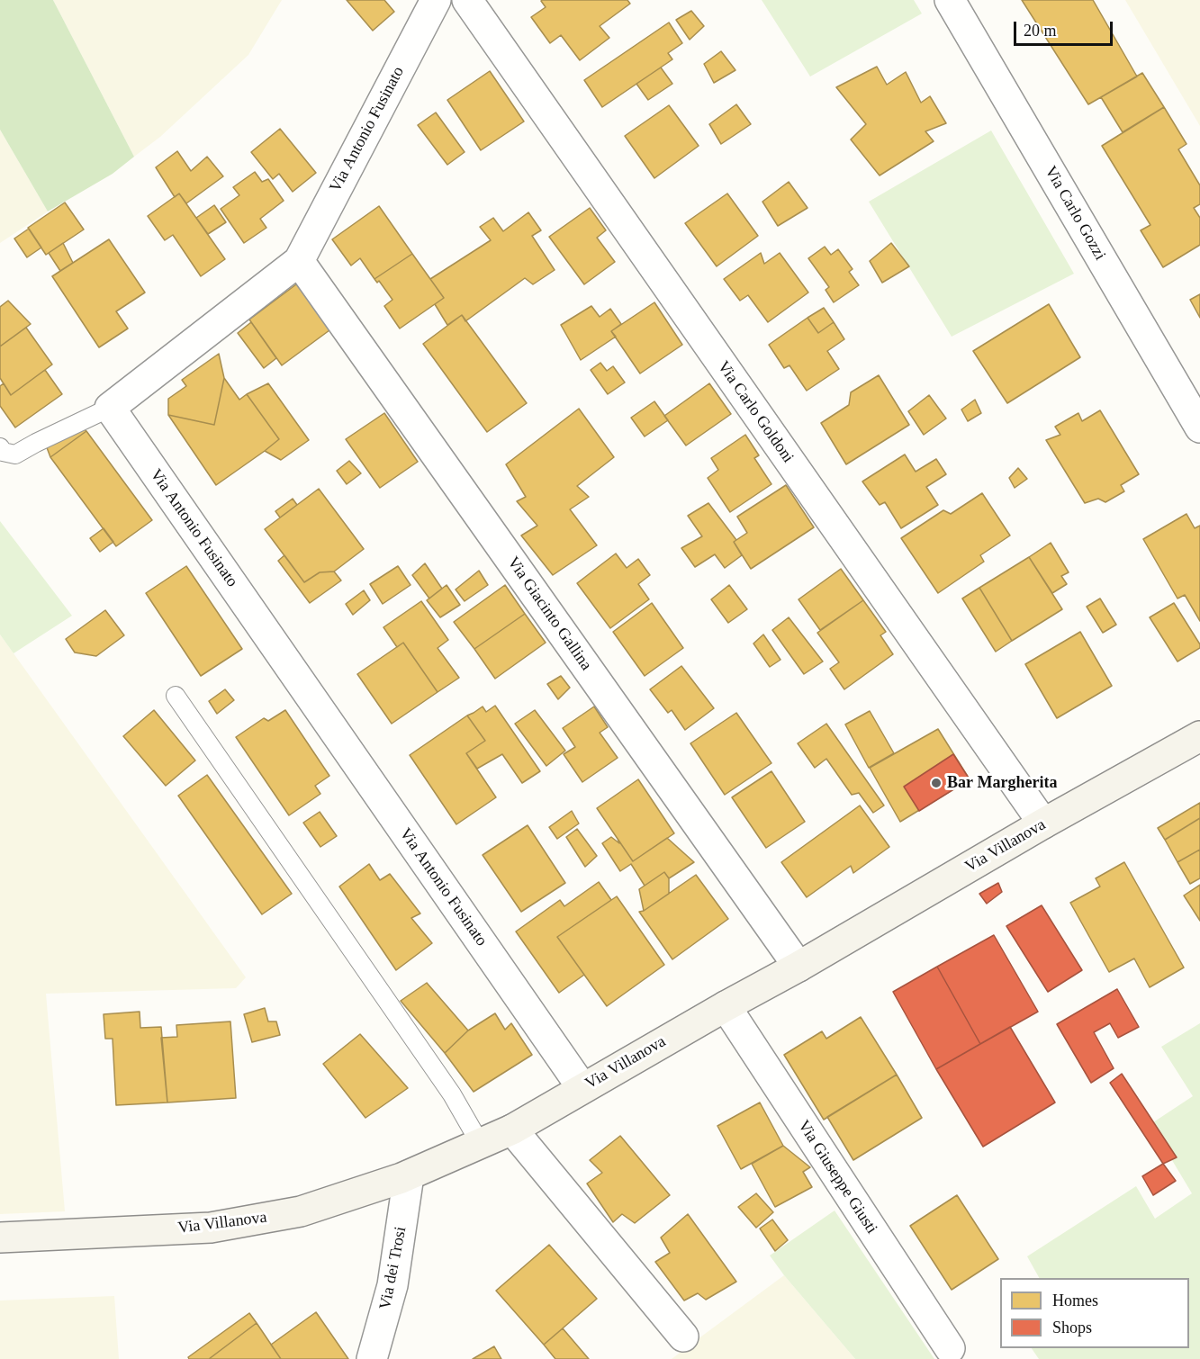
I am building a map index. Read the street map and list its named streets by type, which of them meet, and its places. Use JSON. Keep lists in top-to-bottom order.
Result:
{
  "streets": {
    "street": [
      "Via Antonio Fusinato",
      "Via Carlo Gozzi",
      "Via Carlo Goldoni",
      "Via Giacinto Gallina",
      "Via Villanova",
      "Via Giuseppe Giusti",
      "Via dei Trosi"
    ]
  },
  "crossings": [
    ["Via Antonio Fusinato", "Via Giacinto Gallina"],
    ["Via Antonio Fusinato", "Via Villanova"],
    ["Via Carlo Goldoni", "Via Villanova"],
    ["Via Giacinto Gallina", "Via Villanova"],
    ["Via Villanova", "Via Giuseppe Giusti"],
    ["Via Villanova", "Via dei Trosi"]
  ],
  "places": ["Bar Margherita"],
  "legend": ["Homes", "Shops"],
  "scale_bar": "20 m"
}
